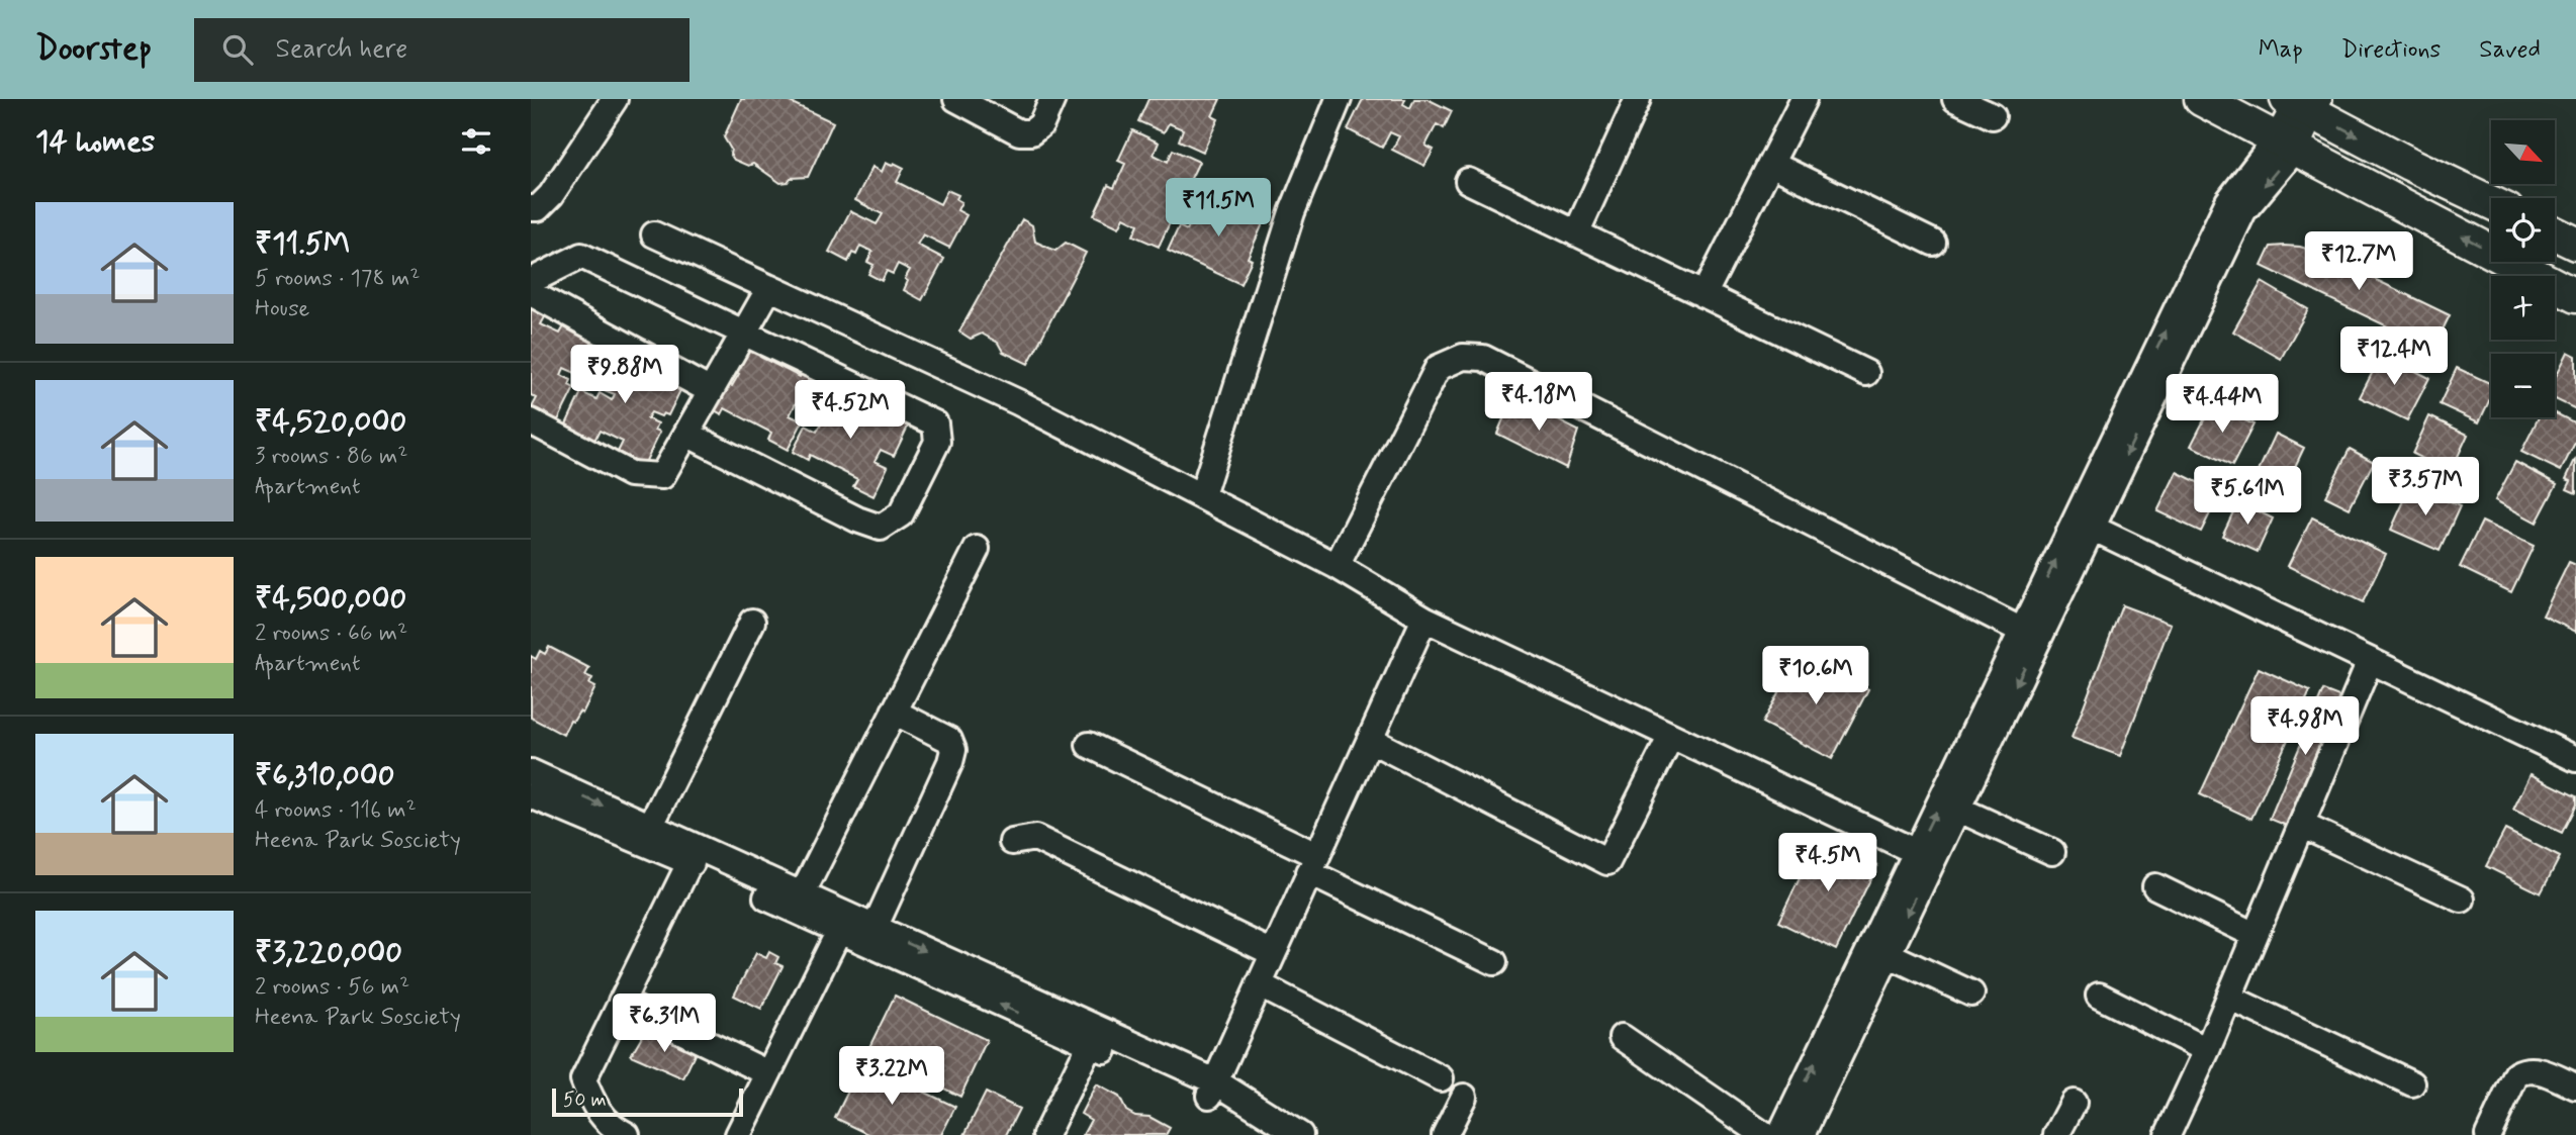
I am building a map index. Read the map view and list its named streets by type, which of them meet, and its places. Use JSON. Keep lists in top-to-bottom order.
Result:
{
  "scale_bar": "50 m",
  "north": "bottom right",
  "page": {
    "header": "Doorstep",
    "search": "Search here",
    "nav": ["Map", "Directions", "Saved"],
    "heading": "14 homes",
    "map_buttons": ["+", "−"],
    "price": [
      "₹11.5M",
      "₹12.7M",
      "₹12.4M",
      "₹9.88M",
      "₹4.18M",
      "₹4.44M",
      "₹4.52M",
      "₹3.57M",
      "₹5.61M",
      "₹10.6M",
      "₹4.98M",
      "₹4.5M",
      "₹6.31M",
      "₹3.22M"
    ],
    "list": [
      {
        "name": "₹11.5M",
        "note": "5 rooms · 178 m² · House"
      },
      {
        "name": "₹4,520,000",
        "note": "3 rooms · 86 m² · Apartment"
      },
      {
        "name": "₹4,500,000",
        "note": "2 rooms · 66 m² · Apartment"
      },
      {
        "name": "₹6,310,000",
        "note": "4 rooms · 116 m² · Heena Park Sosciety"
      },
      {
        "name": "₹3,220,000",
        "note": "2 rooms · 56 m² · Heena Park Sosciety"
      }
    ],
    "scale": "50 m"
  }
}
